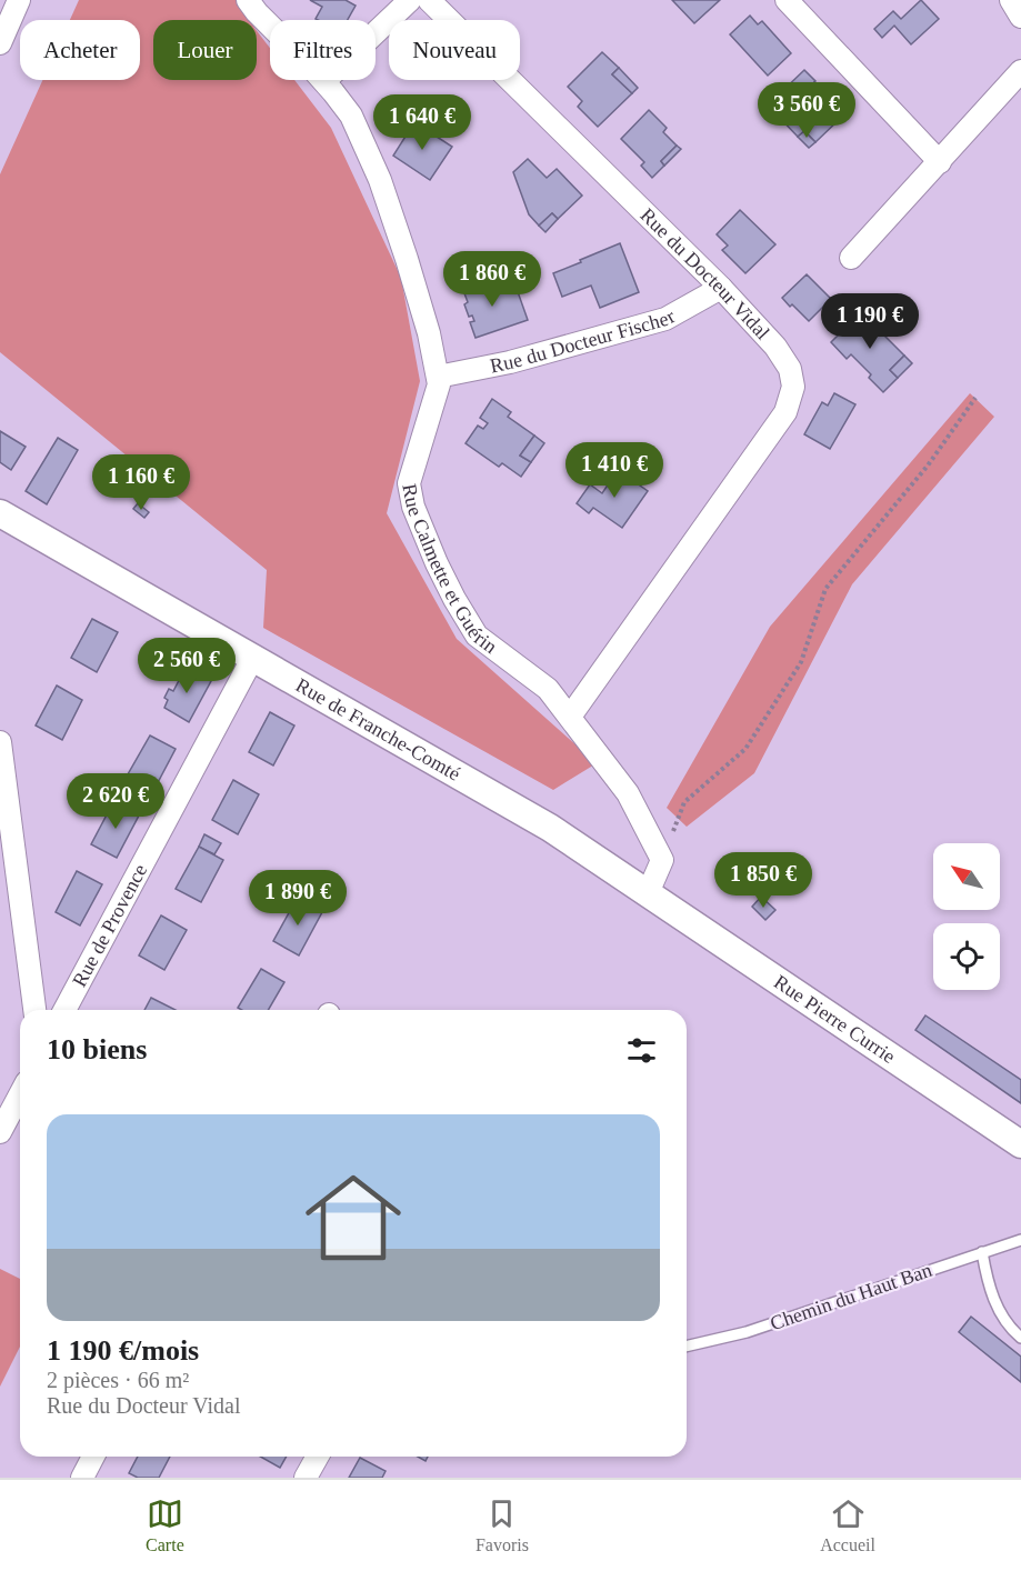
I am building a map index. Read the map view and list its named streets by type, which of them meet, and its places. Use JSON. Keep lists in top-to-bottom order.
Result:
{
  "streets": {
    "street": [
      "Rue du Docteur Vidal",
      "Rue du Docteur Fischer",
      "Rue Calmette et Guérin",
      "Rue de Franche-Comté",
      "Rue de Provence",
      "Rue Pierre Currie"
    ],
    "lane": ["Chemin du Haut Ban"]
  },
  "crossings": [
    ["Rue du Docteur Vidal", "Rue du Docteur Fischer"],
    ["Rue du Docteur Vidal", "Rue Calmette et Guérin"],
    ["Rue du Docteur Fischer", "Rue Calmette et Guérin"],
    ["Rue de Franche-Comté", "Rue de Provence"],
    ["Rue de Franche-Comté", "Rue Pierre Currie"]
  ],
  "north": "top left",
  "page": {
    "chip": [
      "Acheter",
      "Louer",
      "Filtres",
      "Nouveau"
    ],
    "price": [
      "3 560 €",
      "1 640 €",
      "1 860 €",
      "1 190 €",
      "1 410 €",
      "1 160 €",
      "2 560 €",
      "2 620 €",
      "1 850 €",
      "1 890 €"
    ],
    "heading": "10 biens",
    "list": [
      {
        "name": "1 190 €/mois",
        "note": "2 pièces · 66 m² · Rue du Docteur Vidal"
      }
    ],
    "tabs": ["Carte", "Favoris", "Accueil"]
  }
}
